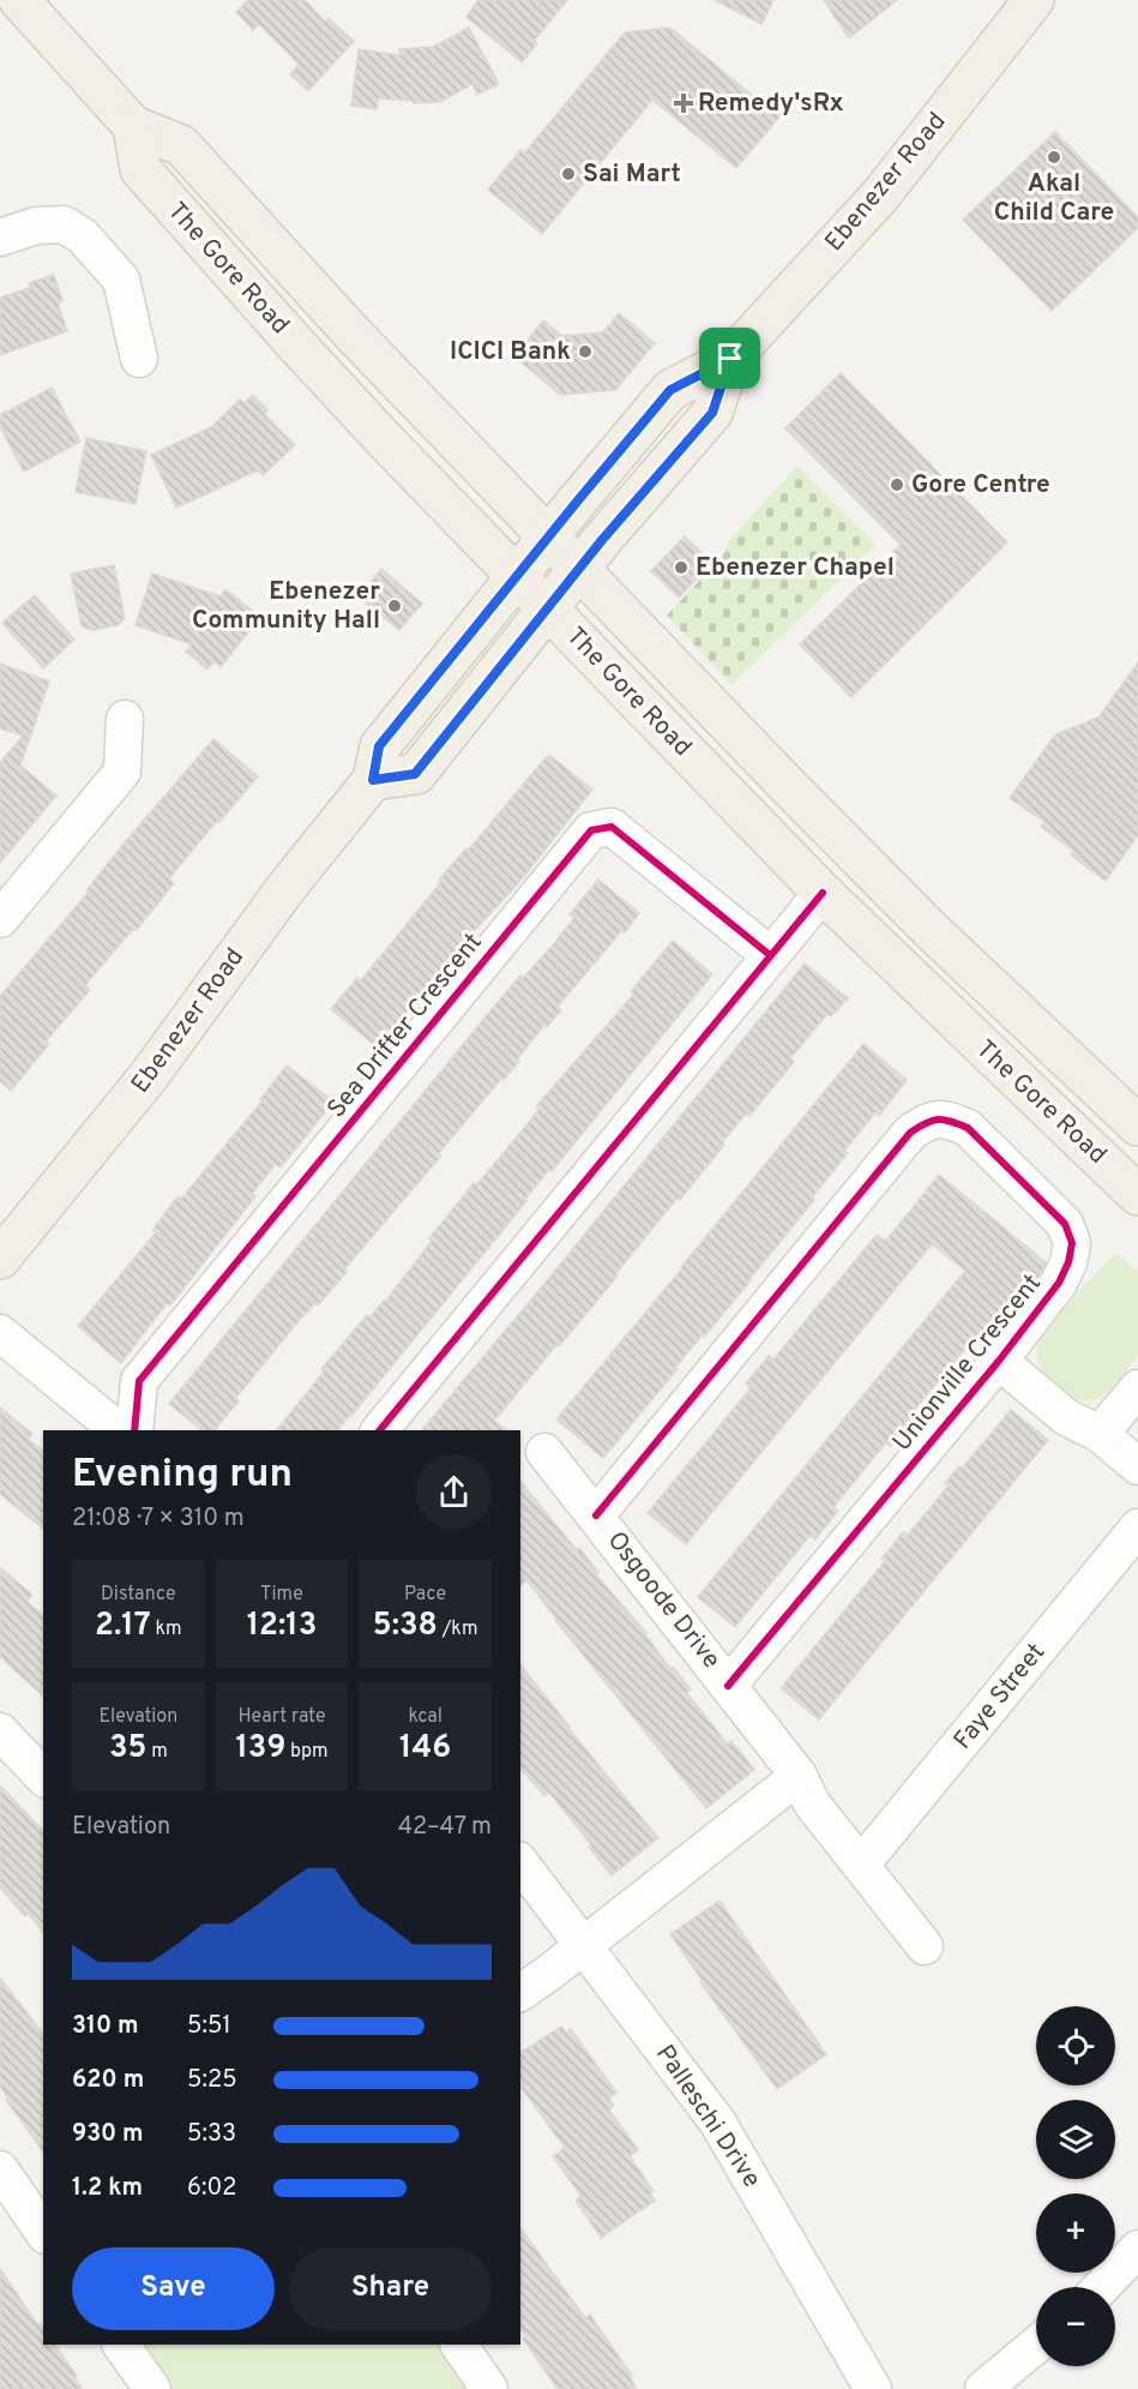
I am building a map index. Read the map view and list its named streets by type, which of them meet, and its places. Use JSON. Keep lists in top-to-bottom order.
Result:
{
  "streets": {
    "main road": ["Ebenezer Road", "The Gore Road"],
    "street": [
      "Sea Drifter Crescent",
      "Unionville Crescent",
      "Osgoode Drive",
      "Faye Street",
      "Palleschi Drive"
    ]
  },
  "crossings": [
    ["Ebenezer Road", "The Gore Road"],
    ["Unionville Crescent", "Osgoode Drive"],
    ["Osgoode Drive", "Faye Street"]
  ],
  "places": {
    "health": ["Remedy'sRx"],
    "other": [
      "Akal Child Care",
      "Sai Mart",
      "ICICI Bank",
      "Gore Centre",
      "Ebenezer Chapel",
      "Ebenezer Community Hall"
    ]
  },
  "page": {
    "heading": ["Evening run", "21:08 · 7 × 310 m"],
    "stats": [
      ["Distance", "2.17 km"],
      ["Time", "12:13"],
      ["Pace", "5:38 /km"],
      ["Elevation", "35 m"],
      ["Heart rate", "139 bpm"],
      ["kcal", "146"]
    ],
    "chart": ["Elevation", "42–47 m"],
    "list": [
      {
        "name": "310 m",
        "note": "5:51"
      },
      {
        "name": "620 m",
        "note": "5:25"
      },
      {
        "name": "930 m",
        "note": "5:33"
      },
      {
        "name": "1.2 km",
        "note": "6:02"
      }
    ],
    "map_buttons": ["+", "−"],
    "buttons": ["Save", "Share"]
  }
}
